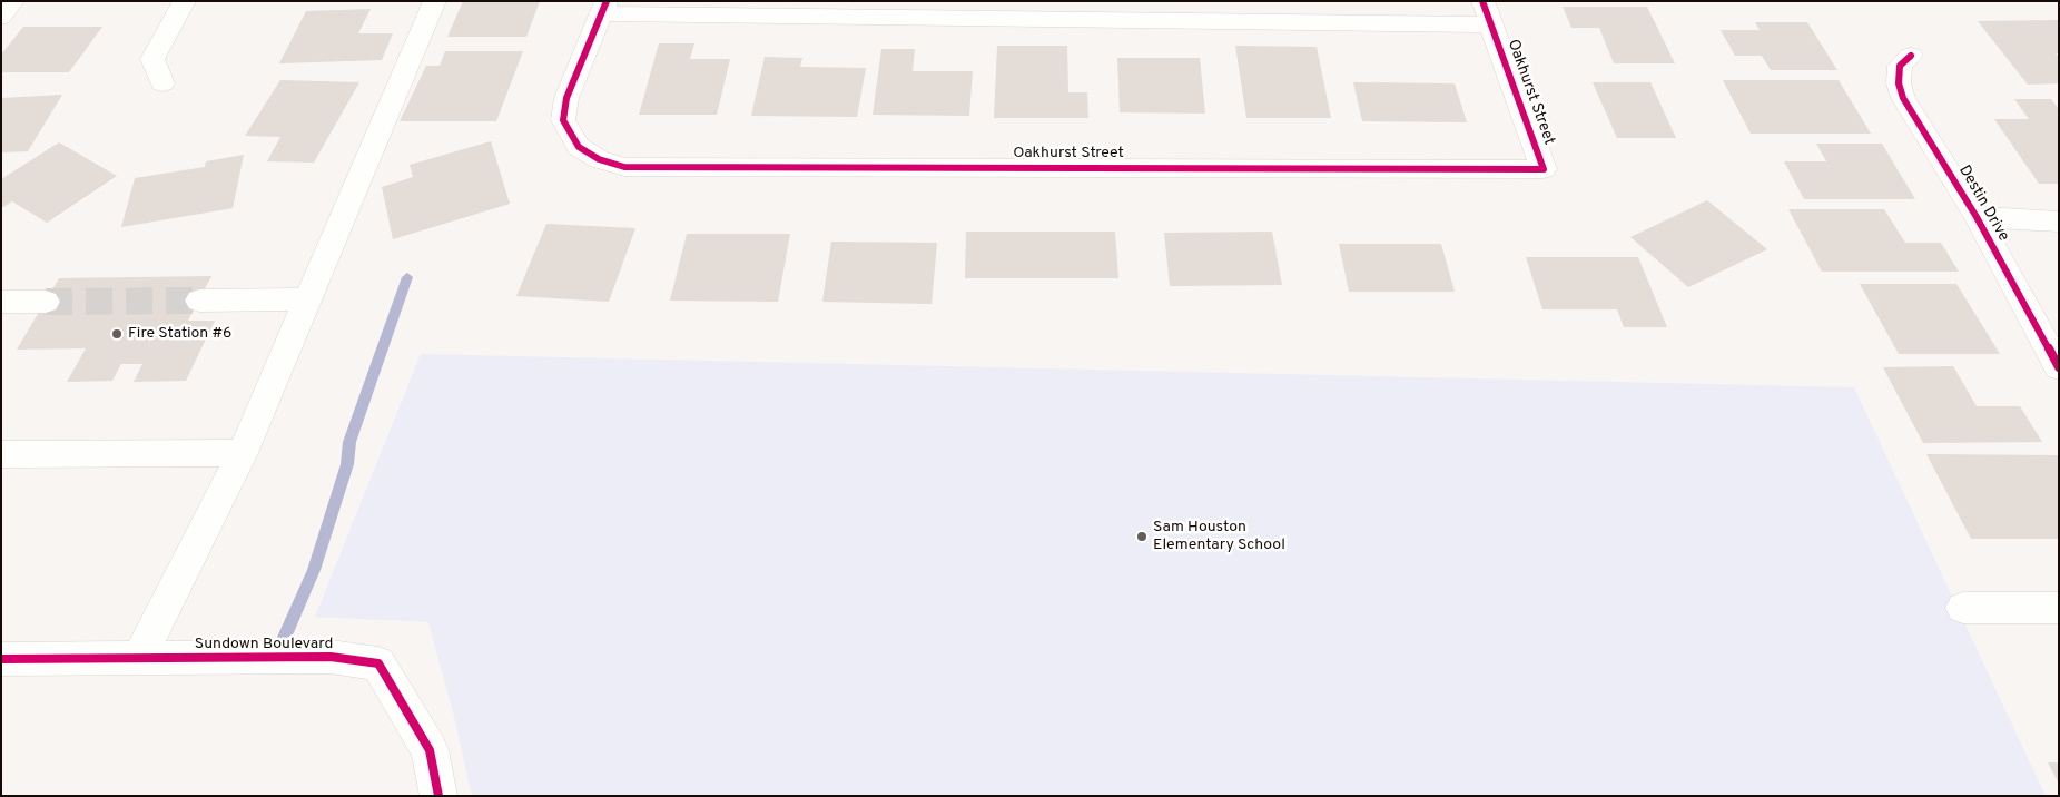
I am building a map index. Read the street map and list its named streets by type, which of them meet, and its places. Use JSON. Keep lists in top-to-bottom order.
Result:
{
  "streets": {
    "street": ["Oakhurst Street", "Destin Drive", "Sundown Boulevard"]
  },
  "places": ["Fire Station #6", "Sam Houston Elementary School"]
}
